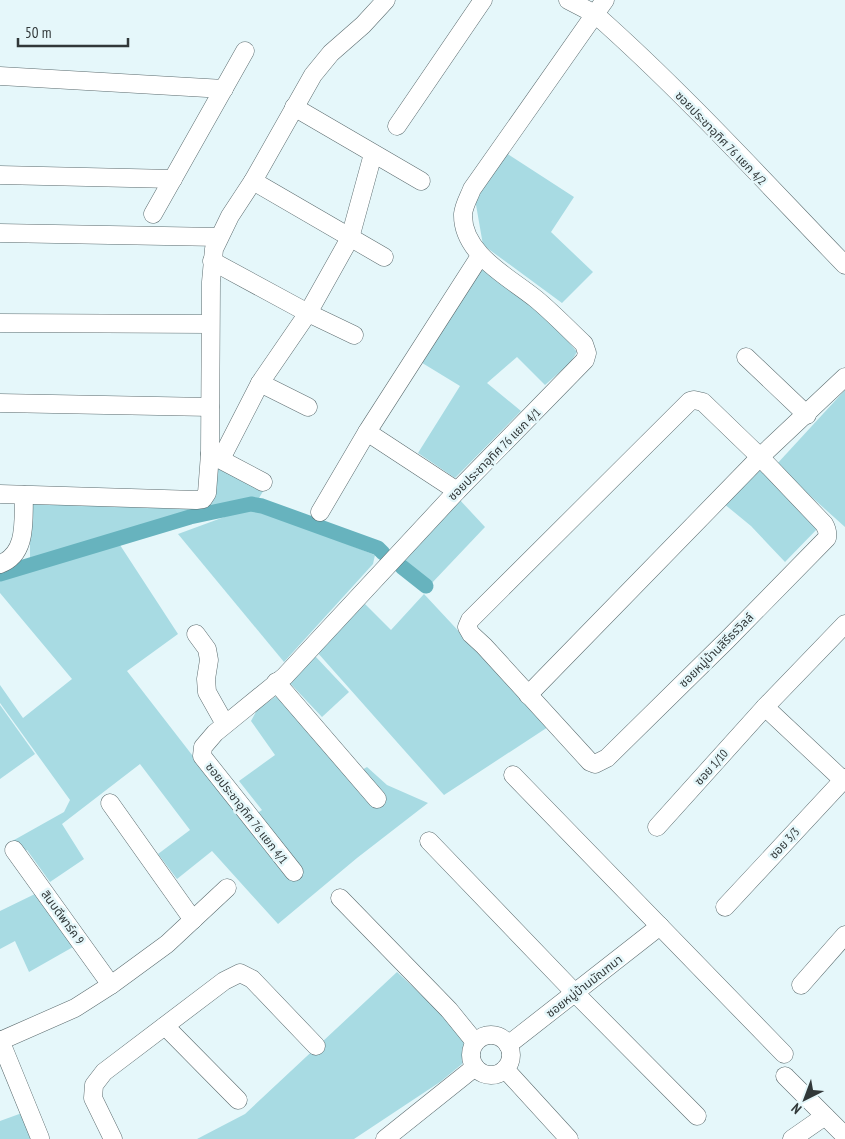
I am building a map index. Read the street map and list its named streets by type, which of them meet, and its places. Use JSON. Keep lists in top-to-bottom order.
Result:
{
  "streets": {
    "street": [
      "ซอยประชาอุทิศ 76 แยก 4/2",
      "ซอยประชาอุทิศ 76 แยก 4/1",
      "ซอยหมู่บ้านสิรีธรวิลล์",
      "ซอย 1/10",
      "ซอย 3/3",
      "สินบดีพาร์ค 9",
      "ซอยหมู่บ้านมัณฑนา"
    ]
  },
  "crossings": [
    ["ซอยประชาอุทิศ 76 แยก 4/2", "ซอยประชาอุทิศ 76 แยก 4/1"]
  ],
  "scale_bar": "50 m",
  "north": "bottom left"
}
